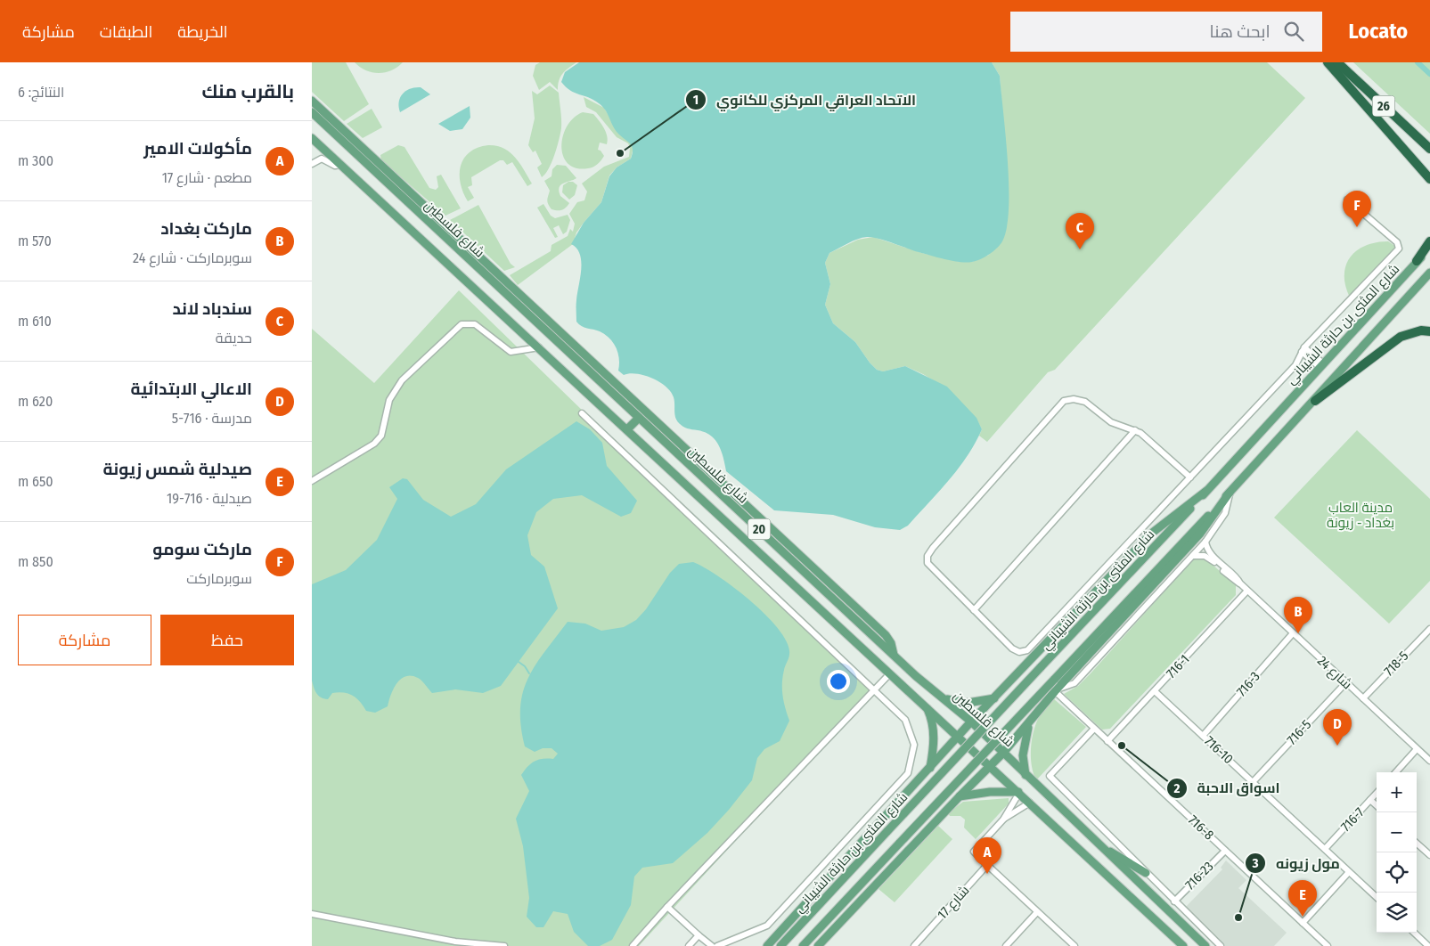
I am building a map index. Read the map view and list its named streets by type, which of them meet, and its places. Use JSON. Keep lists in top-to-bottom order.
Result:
{
  "streets": {
    "highway": ["26"],
    "main road": ["شارع فلسطين", "شارع المثنى بن حارثة الشيباني", "20"],
    "street": [
      "718-5",
      "716-1",
      "شارع 24",
      "716-3",
      "716-5",
      "716-10",
      "716-7",
      "716-8",
      "716-23",
      "شارع 17"
    ]
  },
  "crossings": [
    ["718-5", "شارع 24"],
    ["716-1", "شارع 24"],
    ["716-1", "716-10"],
    ["716-1", "716-8"],
    ["شارع 24", "716-3"],
    ["شارع 24", "716-5"],
    ["716-3", "716-10"],
    ["716-5", "716-10"],
    ["716-10", "716-7"],
    ["716-8", "716-23"]
  ],
  "parks": ["مدينة العاب بغداد - زيونة"],
  "places": ["الاتحاد العراقي المركزي للكانوي", "اسواق الاحبة", "مول زيونه"],
  "page": {
    "header": "Locato",
    "search": "ابحث هنا",
    "nav": ["الخريطة", "الطبقات", "مشاركة"],
    "heading": ["بالقرب منك", "النتائج: 6"],
    "list": [
      {
        "mark": "A",
        "name": "مأكولات الامير",
        "note": "مطعم · شارع 17",
        "value": "300 m"
      },
      {
        "mark": "B",
        "name": "ماركت بغداد",
        "note": "سوبرماركت · شارع 24",
        "value": "570 m"
      },
      {
        "mark": "C",
        "name": "سندباد لاند",
        "note": "حديقة",
        "value": "610 m"
      },
      {
        "mark": "D",
        "name": "الاعالي الابتدائية",
        "note": "مدرسة · 716-5",
        "value": "620 m"
      },
      {
        "mark": "E",
        "name": "صيدلية شمس زيونة",
        "note": "صيدلية · 716-19",
        "value": "650 m"
      },
      {
        "mark": "F",
        "name": "ماركت سومو",
        "note": "سوبرماركت",
        "value": "850 m"
      }
    ],
    "pins": [
      "F",
      "C",
      "B",
      "D",
      "A",
      "E"
    ],
    "buttons": ["حفظ", "مشاركة"],
    "map_buttons": ["+", "−"]
  }
}
